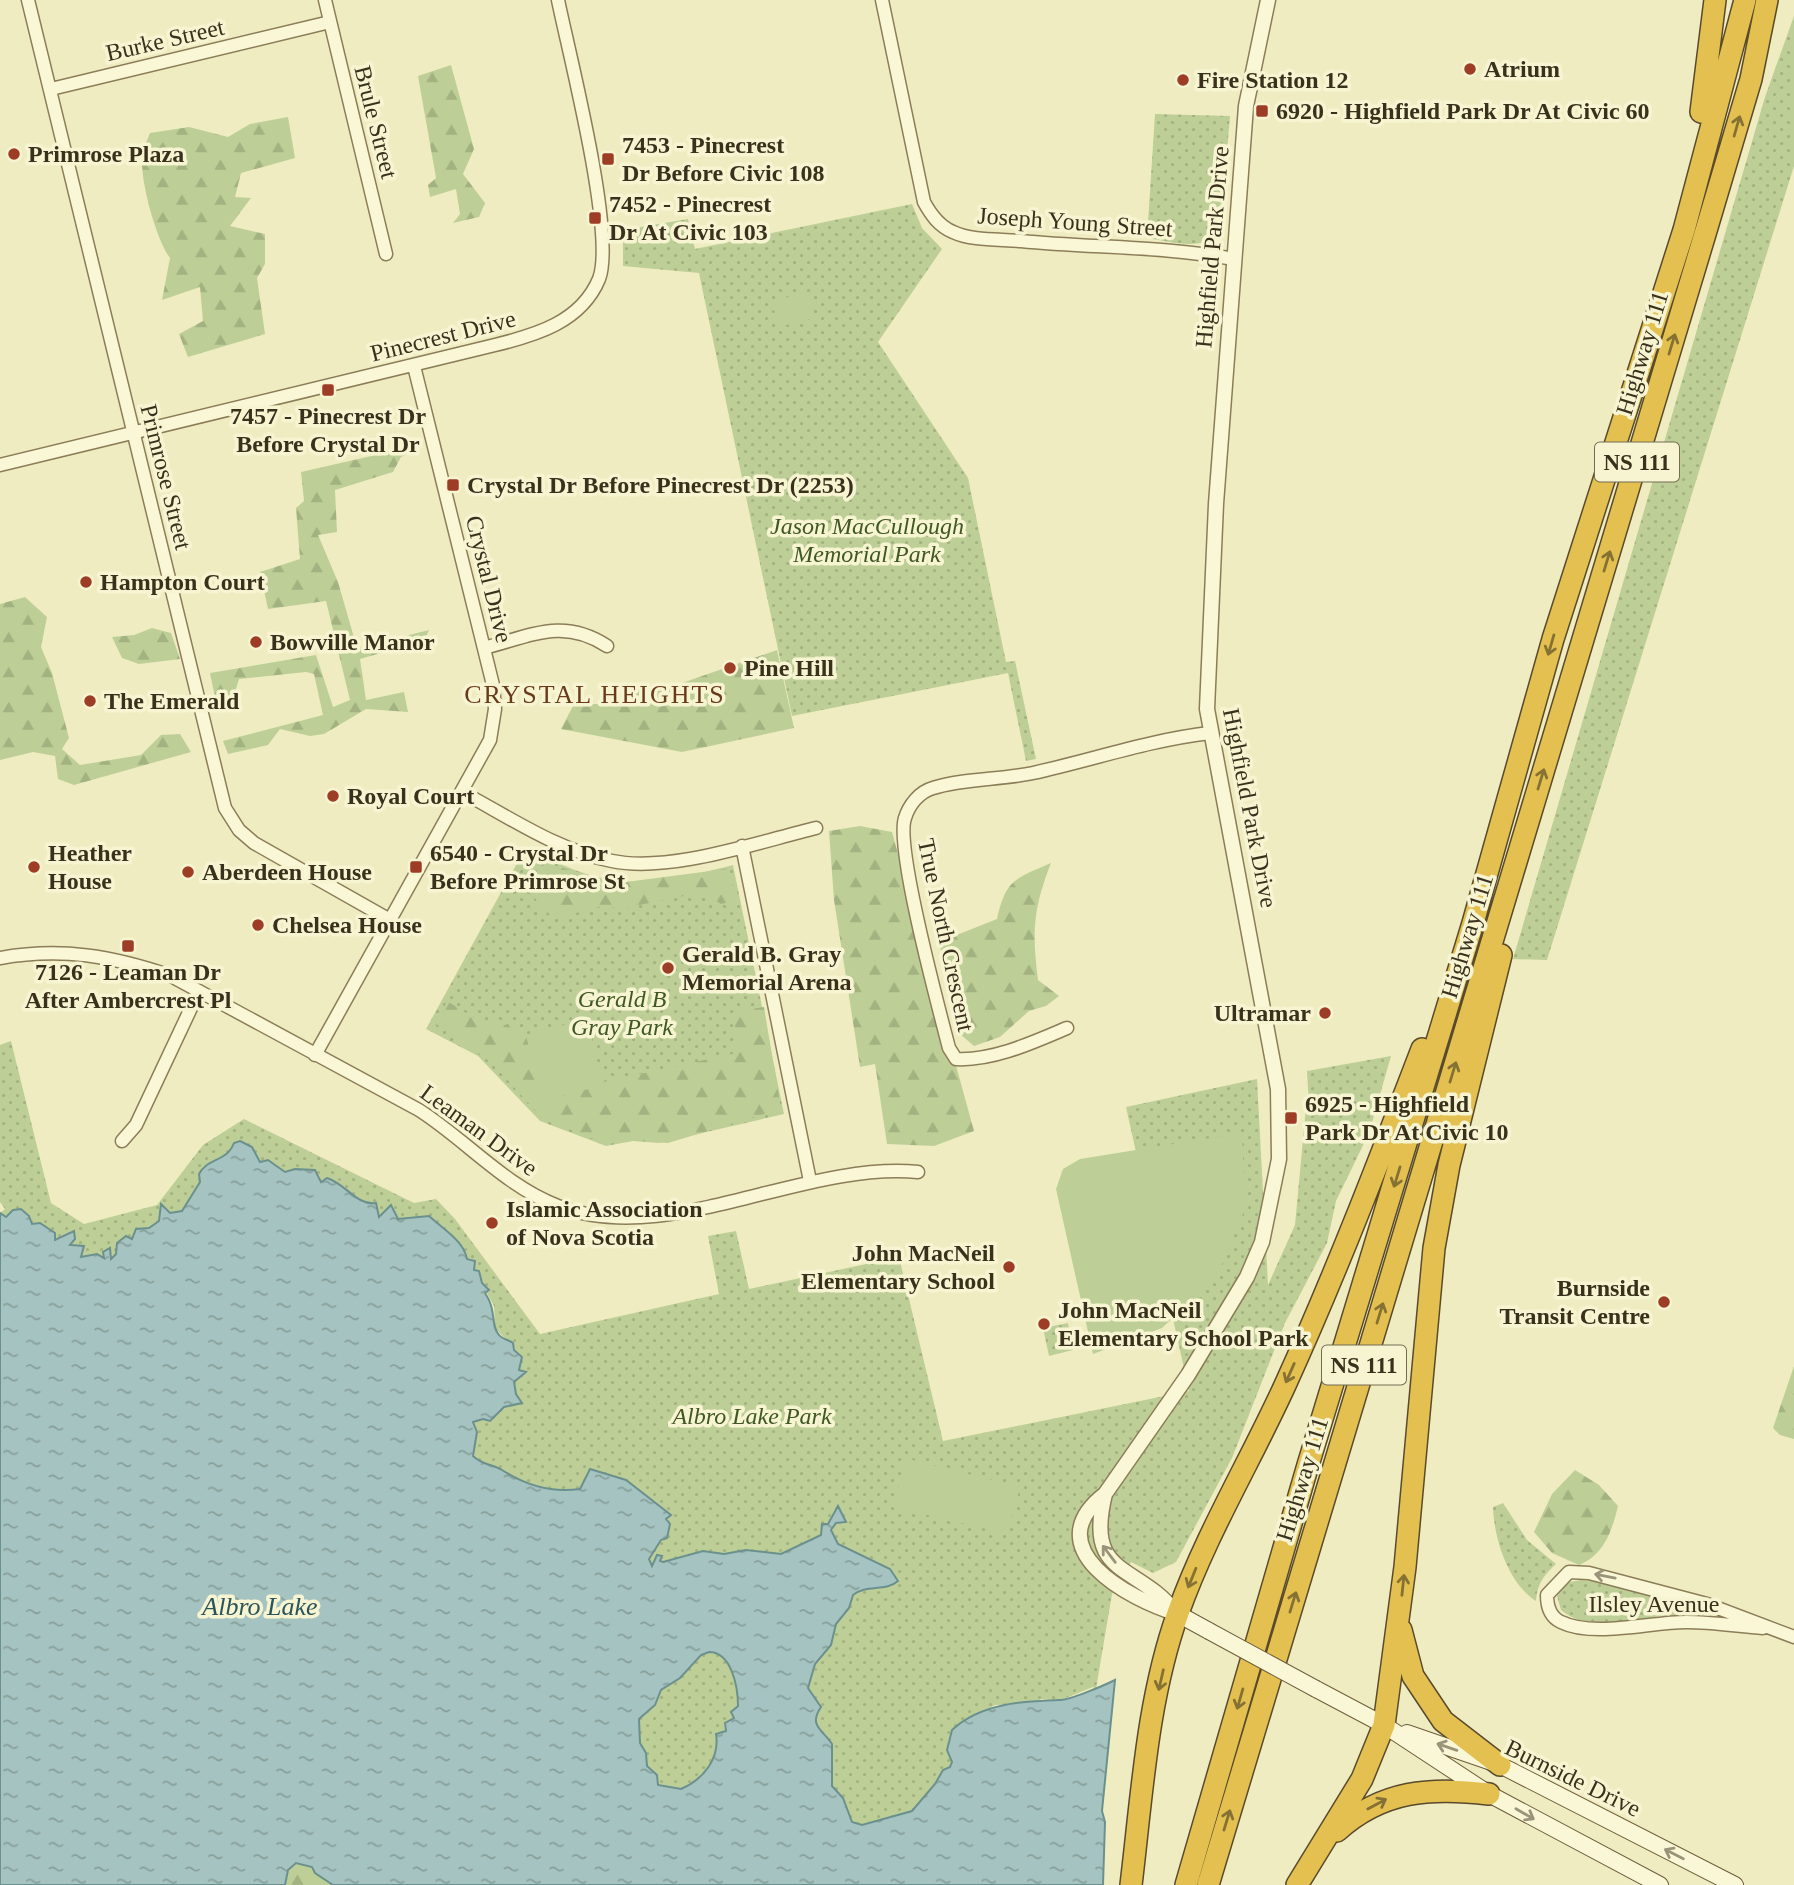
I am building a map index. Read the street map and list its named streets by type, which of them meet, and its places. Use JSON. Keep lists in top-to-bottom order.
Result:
{
  "streets": {
    "highway": ["Highway 111", "NS 111"],
    "main road": ["Burnside Drive"],
    "street": [
      "Burke Street",
      "Brule Street",
      "Joseph Young Street",
      "Highfield Park Drive",
      "Pinecrest Drive",
      "Primrose Street",
      "Crystal Drive",
      "True North Crescent",
      "Leaman Drive",
      "Ilsley Avenue"
    ]
  },
  "crossings": [
    ["Burke Street", "Brule Street"],
    ["Burke Street", "Primrose Street"],
    ["Joseph Young Street", "Highfield Park Drive"],
    ["Highfield Park Drive", "True North Crescent"],
    ["Highfield Park Drive", "Burnside Drive"],
    ["Pinecrest Drive", "Primrose Street"],
    ["Pinecrest Drive", "Crystal Drive"],
    ["Primrose Street", "Crystal Drive"],
    ["Crystal Drive", "Leaman Drive"]
  ],
  "districts": ["CRYSTAL HEIGHTS"],
  "water": ["Albro Lake"],
  "parks": ["Jason MacCullough Memorial Park", "Gerald B Gray Park", "Albro Lake Park"],
  "places": {
    "other": [
      "Atrium",
      "Fire Station 12",
      "Primrose Plaza",
      "Hampton Court",
      "Bowville Manor",
      "Pine Hill",
      "The Emerald",
      "Royal Court",
      "Heather House",
      "Aberdeen House",
      "Chelsea House",
      "Gerald B. Gray Memorial Arena",
      "Ultramar",
      "Islamic Association of Nova Scotia",
      "John MacNeil Elementary School",
      "Burnside Transit Centre",
      "John MacNeil Elementary School Park"
    ],
    "transit": [
      "6920 - Highfield Park Dr At Civic 60",
      "7453 - Pinecrest Dr Before Civic 108",
      "7452 - Pinecrest Dr At Civic 103",
      "7457 - Pinecrest Dr Before Crystal Dr",
      "Crystal Dr Before Pinecrest Dr (2253)",
      "6540 - Crystal Dr Before Primrose St",
      "7126 - Leaman Dr After Ambercrest Pl",
      "6925 - Highfield Park Dr At Civic 10"
    ]
  }
}
